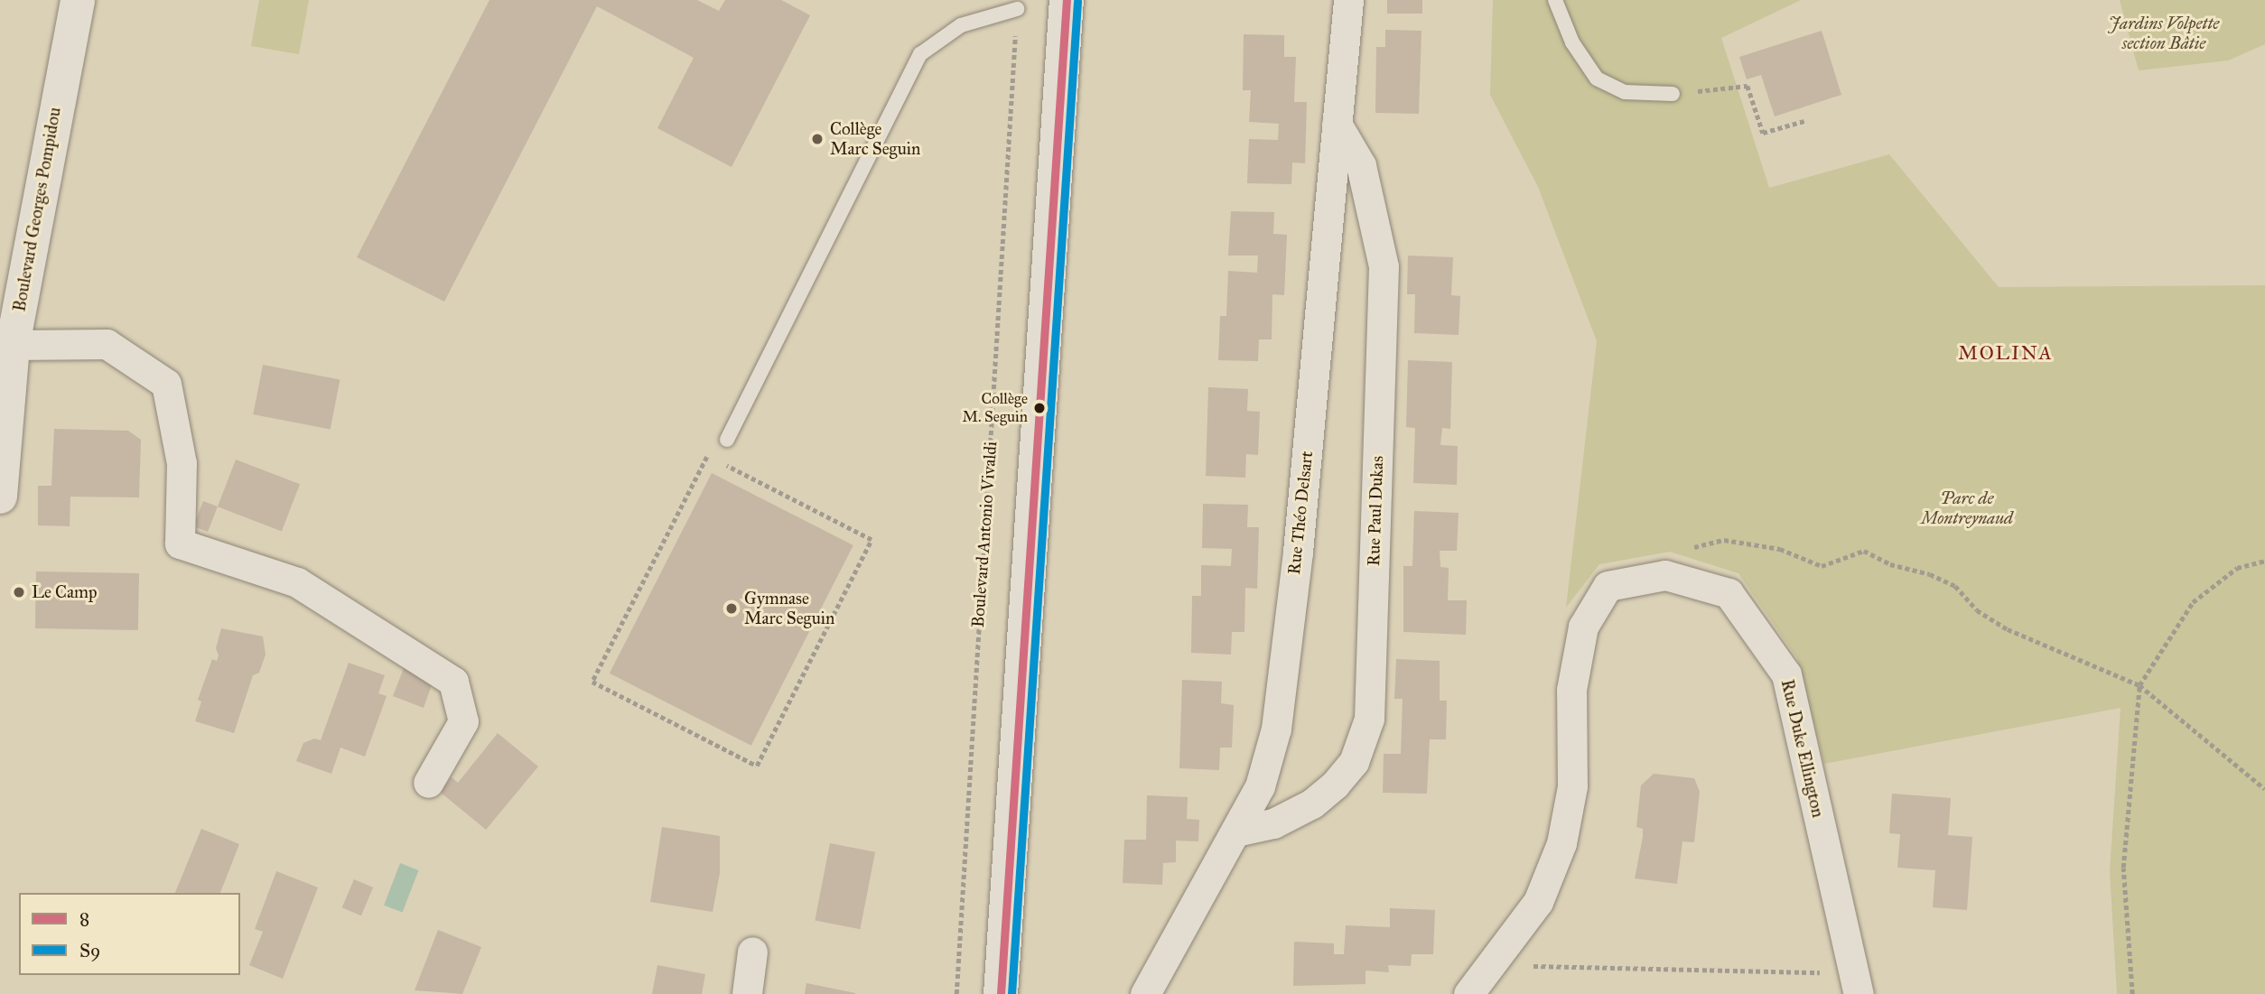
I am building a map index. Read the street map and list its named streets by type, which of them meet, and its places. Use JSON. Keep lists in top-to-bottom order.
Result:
{
  "streets": {
    "street": [
      "Boulevard Georges Pompidou",
      "Rue Paul Dukas",
      "Rue Théo Delsart",
      "Rue Duke Ellington"
    ],
    "path": ["Boulevard Antonio Vivaldi"]
  },
  "crossings": [
    ["Rue Paul Dukas", "Rue Théo Delsart"]
  ],
  "districts": ["MOLINA"],
  "parks": ["Jardins Volpette section Bâtie", "Parc de Montreynaud"],
  "places": [
    "Collège Marc Seguin",
    "Collège M. Seguin",
    "Le Camp",
    "Gymnase Marc Seguin"
  ],
  "lines": ["transit line 8", "transit line S9"],
  "legend": ["8", "S9"]
}
